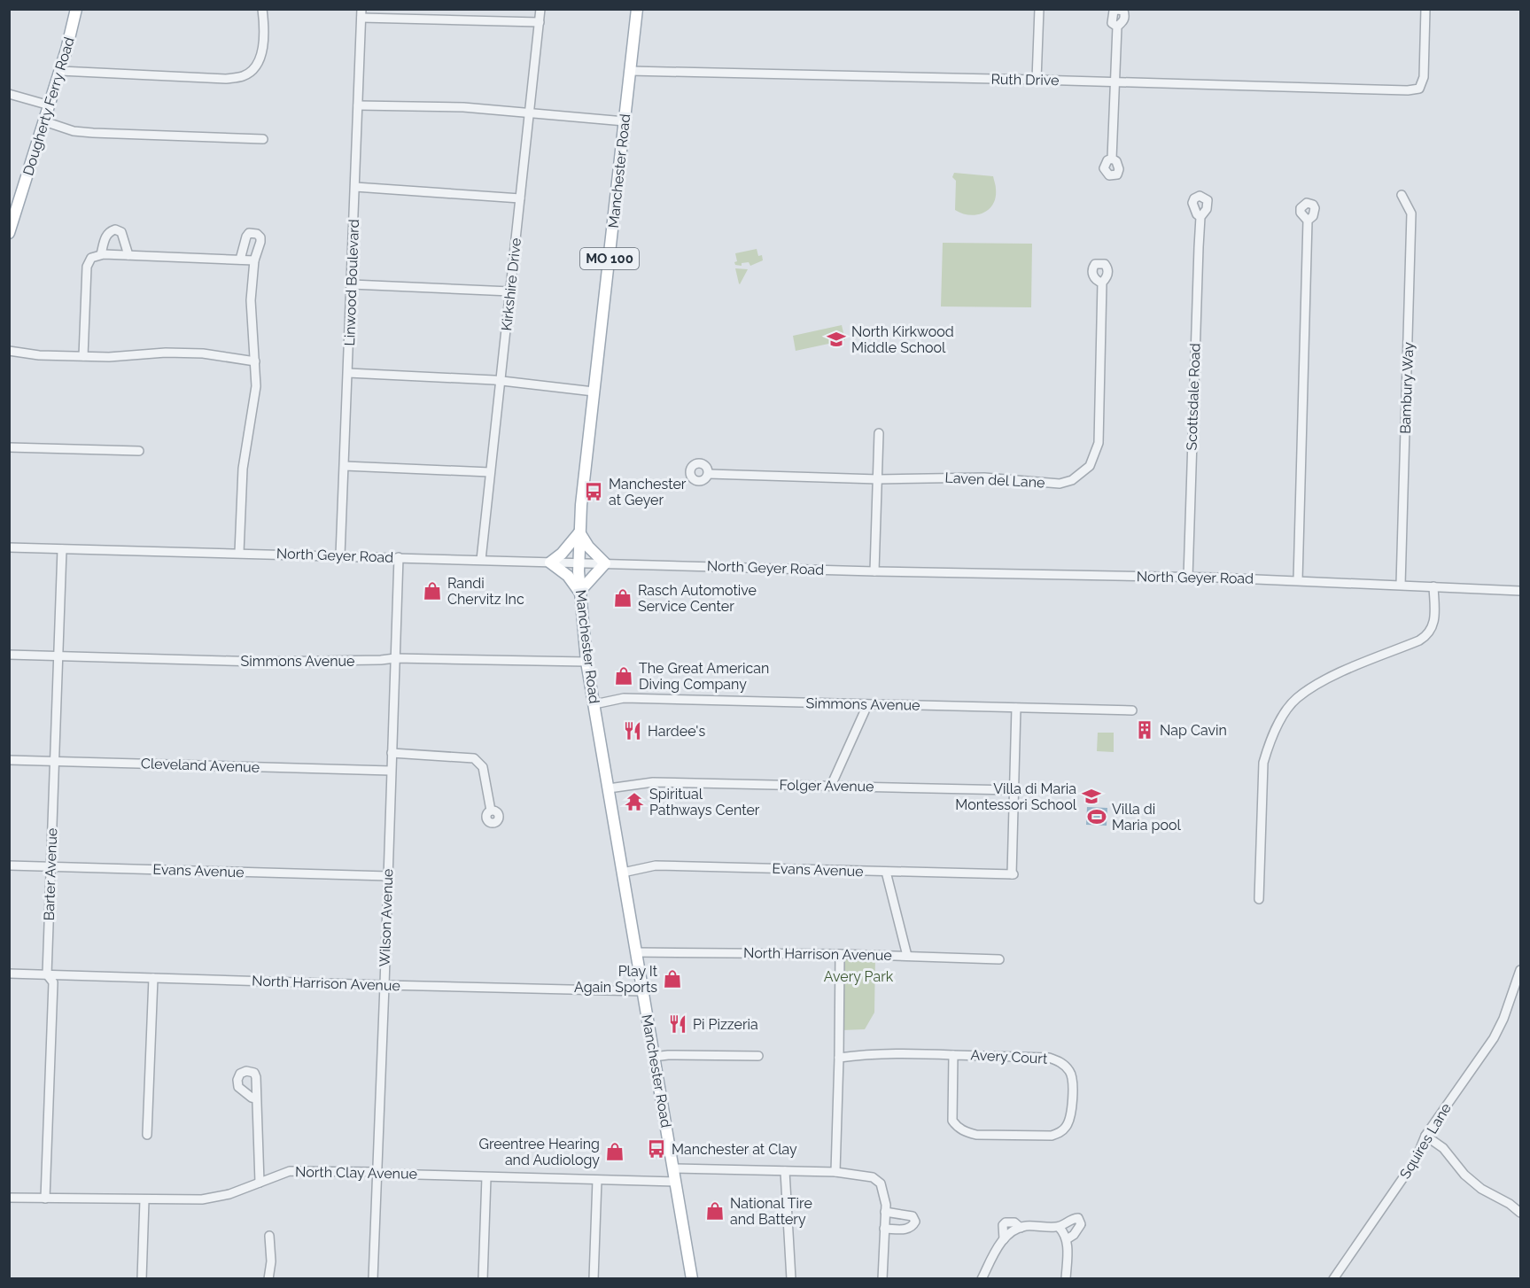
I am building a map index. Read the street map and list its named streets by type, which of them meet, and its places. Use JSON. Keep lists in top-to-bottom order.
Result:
{
  "streets": {
    "main road": ["Dougherty Ferry Road", "Manchester Road", "MO 100"],
    "street": [
      "Ruth Drive",
      "Linwood Boulevard",
      "Kirkshire Drive",
      "Bambury Way",
      "Scottsdale Road",
      "Laven del Lane",
      "North Geyer Road",
      "Simmons Avenue",
      "Cleveland Avenue",
      "Folger Avenue",
      "Evans Avenue",
      "Barter Avenue",
      "Wilson Avenue",
      "North Harrison Avenue",
      "Avery Court",
      "Squires Lane",
      "North Clay Avenue"
    ]
  },
  "crossings": [
    ["Ruth Drive", "Manchester Road"],
    ["Manchester Road", "North Geyer Road"],
    ["Manchester Road", "Simmons Avenue"],
    ["Manchester Road", "Folger Avenue"],
    ["Manchester Road", "Evans Avenue"],
    ["Manchester Road", "North Harrison Avenue"],
    ["Manchester Road", "North Clay Avenue"],
    ["Linwood Boulevard", "North Geyer Road"],
    ["Kirkshire Drive", "North Geyer Road"],
    ["Bambury Way", "North Geyer Road"],
    ["Scottsdale Road", "North Geyer Road"],
    ["North Geyer Road", "Barter Avenue"],
    ["North Geyer Road", "Wilson Avenue"],
    ["Simmons Avenue", "Barter Avenue"],
    ["Simmons Avenue", "Wilson Avenue"],
    ["Cleveland Avenue", "Barter Avenue"],
    ["Cleveland Avenue", "Wilson Avenue"],
    ["Folger Avenue", "Evans Avenue"],
    ["Evans Avenue", "Barter Avenue"],
    ["Evans Avenue", "Wilson Avenue"],
    ["Barter Avenue", "North Harrison Avenue"],
    ["Barter Avenue", "North Clay Avenue"],
    ["Wilson Avenue", "North Harrison Avenue"],
    ["Wilson Avenue", "North Clay Avenue"]
  ],
  "parks": ["Avery Park"],
  "places": {
    "school or university": ["North Kirkwood Middle School", "Villa di Maria Montessori School"],
    "bus stop": ["Manchester at Geyer", "Manchester at Clay"],
    "shop": [
      "Randi Chervitz Inc",
      "Rasch Automotive Service Center",
      "The Great American Diving Company",
      "Play It Again Sports",
      "Greentree Hearing and Audiology",
      "National Tire and Battery"
    ],
    "building": ["Nap Cavin"],
    "restaurant": ["Hardee's", "Pi Pizzeria"],
    "temple": ["Spiritual Pathways Center"],
    "sports": ["Villa di Maria pool"]
  }
}
